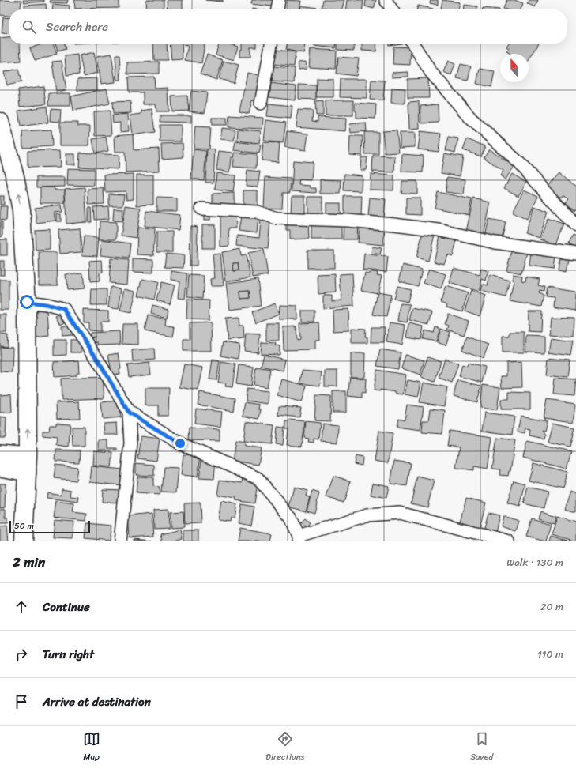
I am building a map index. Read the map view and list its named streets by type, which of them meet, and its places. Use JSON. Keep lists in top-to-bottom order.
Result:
{
  "scale_bar": "50 m",
  "north": "top",
  "page": {
    "search": "Search here",
    "scale": "50 m",
    "heading": ["2 min", "Walk · 130 m"],
    "list": [
      ["Continue", "20 m"],
      ["Turn right", "110 m"],
      "Arrive at destination"
    ],
    "nav": ["Map", "Directions", "Saved"]
  }
}
